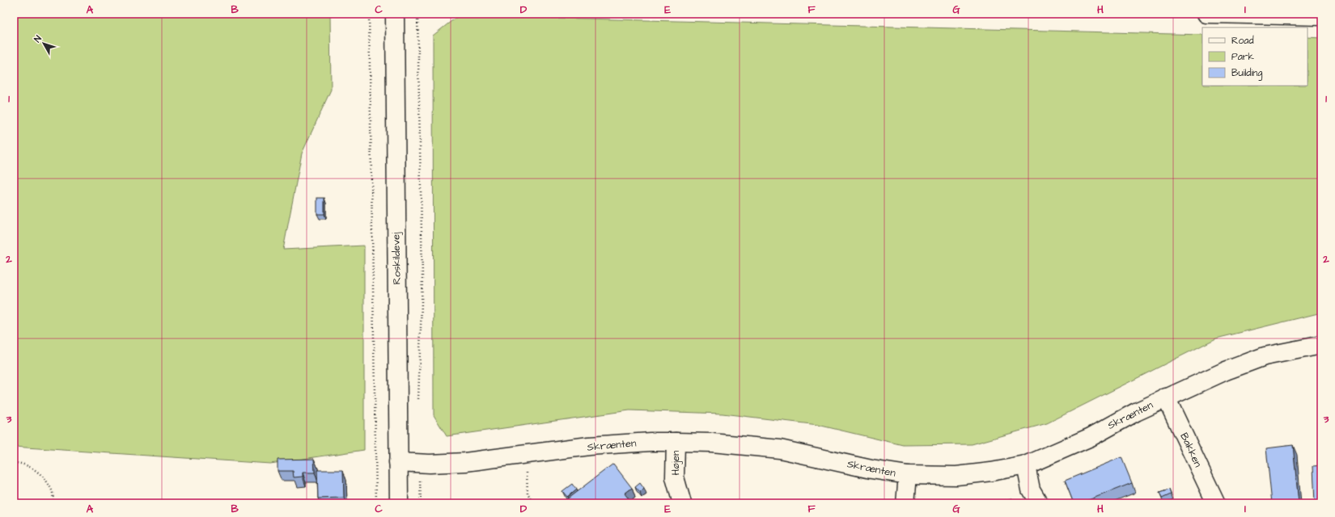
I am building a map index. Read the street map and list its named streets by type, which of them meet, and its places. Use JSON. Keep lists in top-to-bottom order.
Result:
{
  "streets": {
    "street": [
      "Roskildevej",
      "Skrænten",
      "Bakken",
      "Højen"
    ]
  },
  "crossings": [
    ["Roskildevej", "Skrænten"],
    ["Skrænten", "Bakken"],
    ["Skrænten", "Højen"]
  ],
  "legend": ["Road", "Park", "Building"],
  "north": "top left",
  "grid": {
    "columns": [
      "A",
      "B",
      "C",
      "D",
      "E",
      "F",
      "G",
      "H",
      "I"
    ],
    "rows": ["1", "2", "3"]
  }
}
